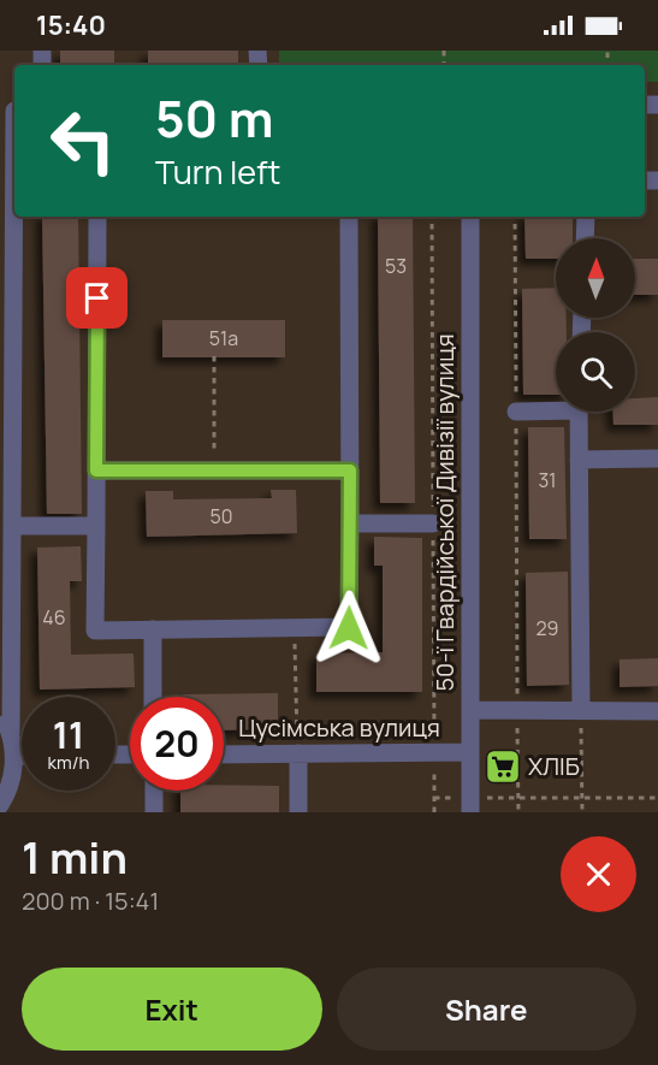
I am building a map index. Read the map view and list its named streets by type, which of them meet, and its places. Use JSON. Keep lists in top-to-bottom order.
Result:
{
  "streets": {
    "street": ["50-ї Гвардійської Дивізії вулиця", "Цусімська вулиця"]
  },
  "crossings": [
    ["50-ї Гвардійської Дивізії вулиця", "Цусімська вулиця"]
  ],
  "places": {
    "supermarket": ["ХЛІБ"]
  },
  "house_numbers": [
    "53",
    "51а",
    "31",
    "50",
    "46",
    "29"
  ],
  "north": "top",
  "page": {
    "status": "15:40",
    "turn": ["50 m", "Turn left"],
    "speed": "11 km/h",
    "limit": "20",
    "heading": ["1 min", "200 m · 15:41"],
    "buttons": ["Exit", "Share"]
  }
}
